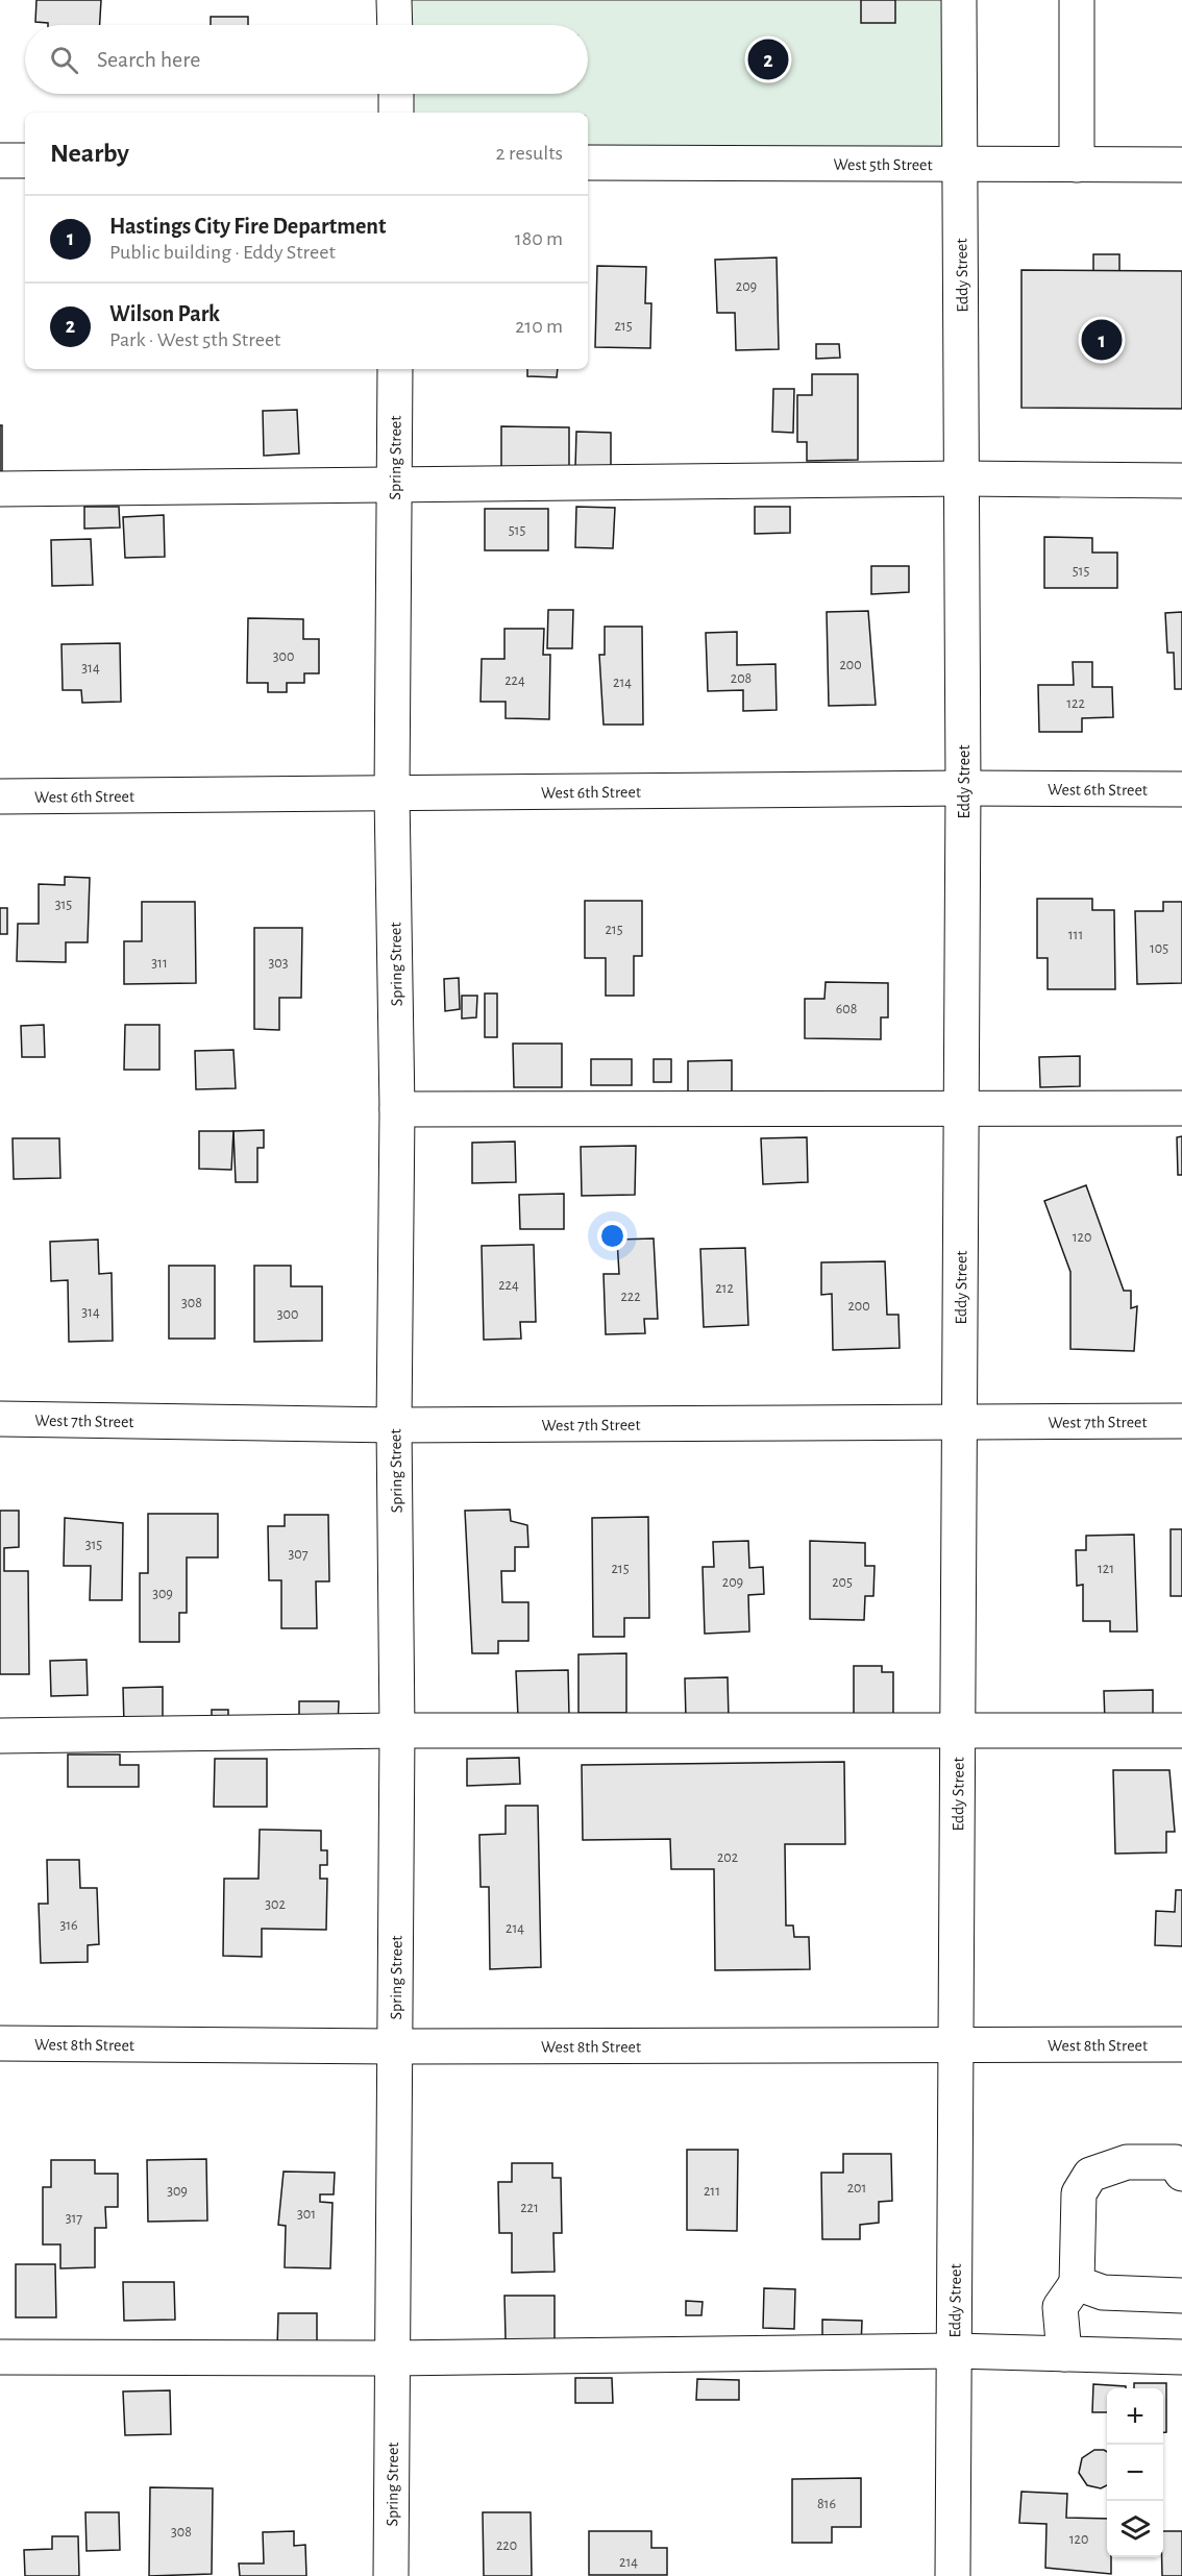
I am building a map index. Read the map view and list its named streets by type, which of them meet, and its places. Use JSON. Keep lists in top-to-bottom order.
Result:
{
  "streets": {
    "street": [
      "West 5th Street",
      "Eddy Street",
      "Spring Street",
      "West 6th Street",
      "West 7th Street",
      "West 8th Street"
    ]
  },
  "crossings": [
    ["West 5th Street", "Eddy Street"],
    ["Eddy Street", "West 6th Street"],
    ["Eddy Street", "West 7th Street"],
    ["Eddy Street", "West 8th Street"],
    ["Spring Street", "West 6th Street"],
    ["Spring Street", "West 7th Street"],
    ["Spring Street", "West 8th Street"]
  ],
  "house_numbers": [
    "209",
    "215",
    "515",
    "515",
    "300",
    "200",
    "314",
    "208",
    "224",
    "214",
    "122",
    "315",
    "215",
    "111",
    "105",
    "311",
    "303",
    "608",
    "120",
    "224",
    "212",
    "222",
    "308",
    "200",
    "314",
    "300",
    "315",
    "307",
    "215",
    "121",
    "209",
    "205",
    "309",
    "202",
    "302",
    "316",
    "214",
    "201",
    "309",
    "211",
    "221",
    "301",
    "317",
    "816",
    "308",
    "120",
    "220",
    "214"
  ],
  "page": {
    "search": "Search here",
    "pins": ["2", "1"],
    "heading": ["Nearby", "2 results"],
    "list": [
      {
        "mark": "1",
        "name": "Hastings City Fire Department",
        "note": "Public building · Eddy Street",
        "value": "180 m"
      },
      {
        "mark": "2",
        "name": "Wilson Park",
        "note": "Park · West 5th Street",
        "value": "210 m"
      }
    ],
    "map_buttons": ["+", "−"]
  }
}
